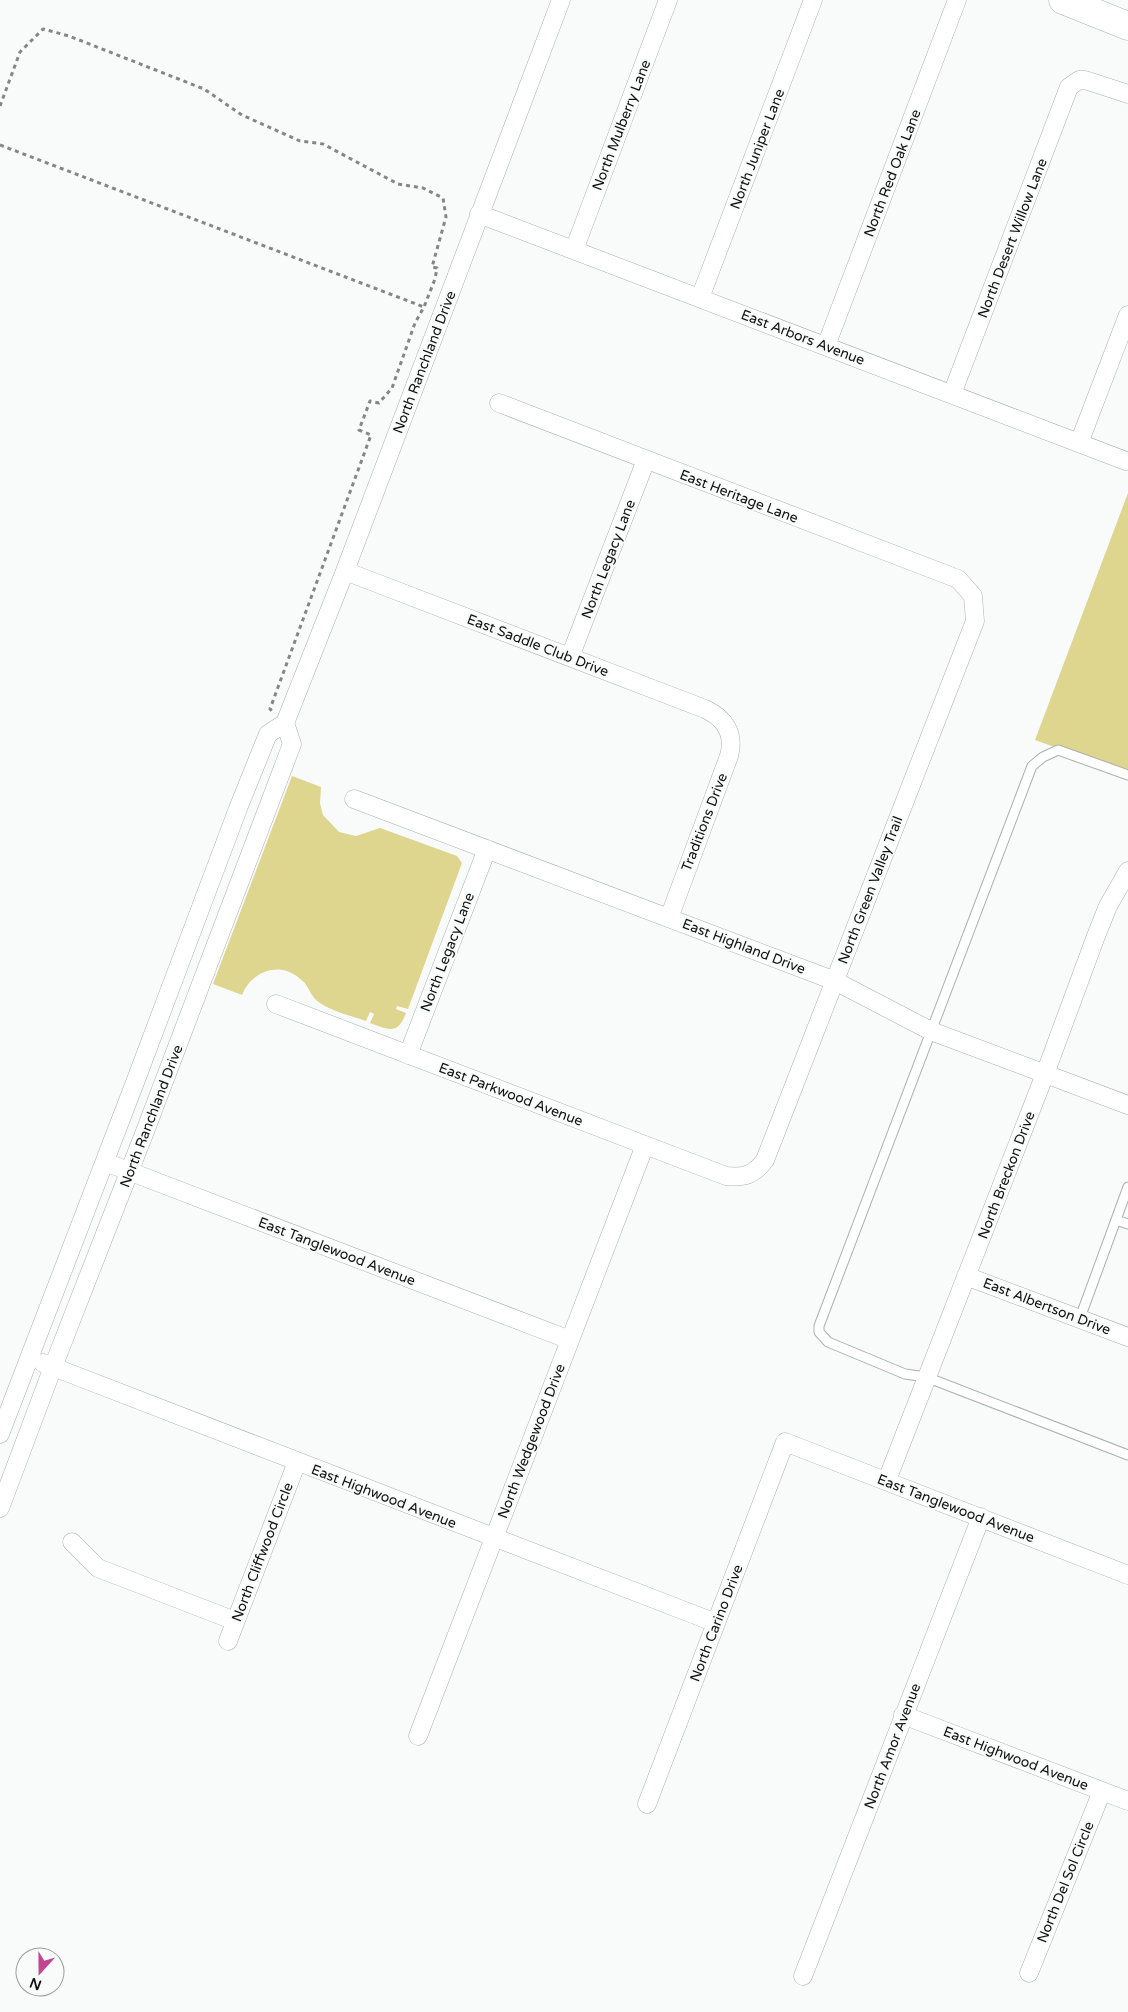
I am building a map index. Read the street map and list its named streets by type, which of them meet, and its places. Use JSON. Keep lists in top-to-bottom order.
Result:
{
  "streets": {
    "street": [
      "North Mulberry Lane",
      "North Juniper Lane",
      "North Red Oak Lane",
      "North Desert Willow Lane",
      "East Arbors Avenue",
      "North Ranchland Drive",
      "East Heritage Lane",
      "North Legacy Lane",
      "East Saddle Club Drive",
      "Traditions Drive",
      "North Green Valley Trail",
      "East Highland Drive",
      "East Parkwood Avenue",
      "North Breckon Drive",
      "East Tanglewood Avenue",
      "East Albertson Drive",
      "North Wedgewood Drive",
      "East Highwood Avenue",
      "North Cliffwood Circle",
      "North Carino Drive",
      "North Amor Avenue",
      "North Del Sol Circle"
    ]
  },
  "crossings": [
    ["North Mulberry Lane", "East Arbors Avenue"],
    ["North Juniper Lane", "East Arbors Avenue"],
    ["North Red Oak Lane", "East Arbors Avenue"],
    ["North Desert Willow Lane", "East Arbors Avenue"],
    ["East Arbors Avenue", "North Ranchland Drive"],
    ["North Ranchland Drive", "East Saddle Club Drive"],
    ["North Ranchland Drive", "East Tanglewood Avenue"],
    ["North Ranchland Drive", "East Highwood Avenue"],
    ["East Heritage Lane", "North Legacy Lane"],
    ["East Heritage Lane", "North Green Valley Trail"],
    ["North Legacy Lane", "East Saddle Club Drive"],
    ["North Legacy Lane", "East Highland Drive"],
    ["North Legacy Lane", "East Parkwood Avenue"],
    ["East Saddle Club Drive", "Traditions Drive"],
    ["Traditions Drive", "East Highland Drive"],
    ["North Green Valley Trail", "East Highland Drive"],
    ["North Green Valley Trail", "East Parkwood Avenue"],
    ["East Highland Drive", "North Breckon Drive"],
    ["East Parkwood Avenue", "North Wedgewood Drive"],
    ["North Breckon Drive", "East Tanglewood Avenue"],
    ["North Breckon Drive", "East Albertson Drive"],
    ["East Tanglewood Avenue", "North Wedgewood Drive"],
    ["East Tanglewood Avenue", "North Carino Drive"],
    ["East Tanglewood Avenue", "North Amor Avenue"],
    ["North Wedgewood Drive", "East Highwood Avenue"],
    ["East Highwood Avenue", "North Cliffwood Circle"],
    ["East Highwood Avenue", "North Carino Drive"],
    ["East Highwood Avenue", "North Amor Avenue"],
    ["East Highwood Avenue", "North Del Sol Circle"]
  ],
  "north": "bottom"
}
